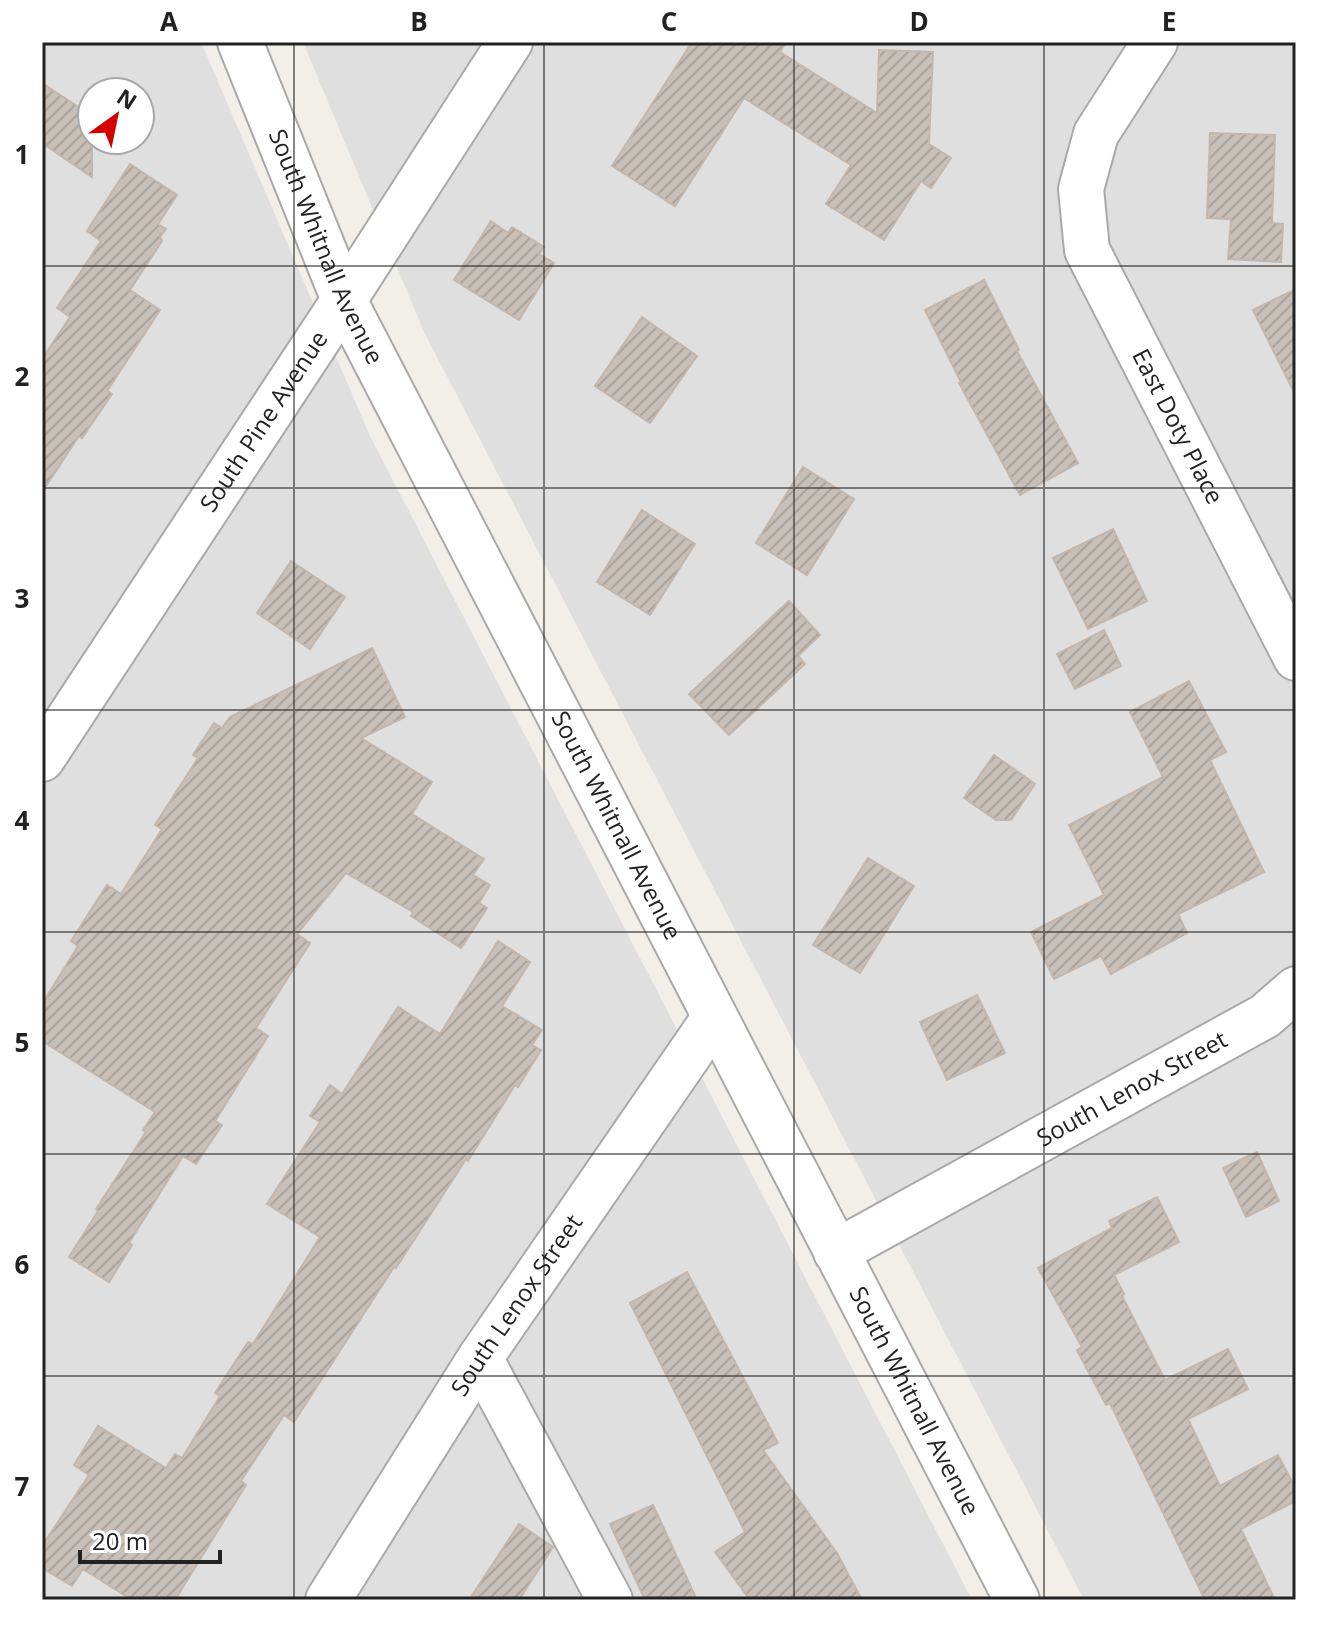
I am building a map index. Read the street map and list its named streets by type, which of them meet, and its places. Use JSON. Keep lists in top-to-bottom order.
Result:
{
  "streets": {
    "street": [
      "South Whitnall Avenue",
      "South Pine Avenue",
      "East Doty Place",
      "South Lenox Street"
    ]
  },
  "crossings": [
    ["South Whitnall Avenue", "South Pine Avenue"],
    ["South Whitnall Avenue", "South Lenox Street"]
  ],
  "scale_bar": "20 m",
  "north": "top right",
  "grid": {
    "columns": [
      "A",
      "B",
      "C",
      "D",
      "E"
    ],
    "rows": [
      "1",
      "2",
      "3",
      "4",
      "5",
      "6",
      "7"
    ]
  }
}
